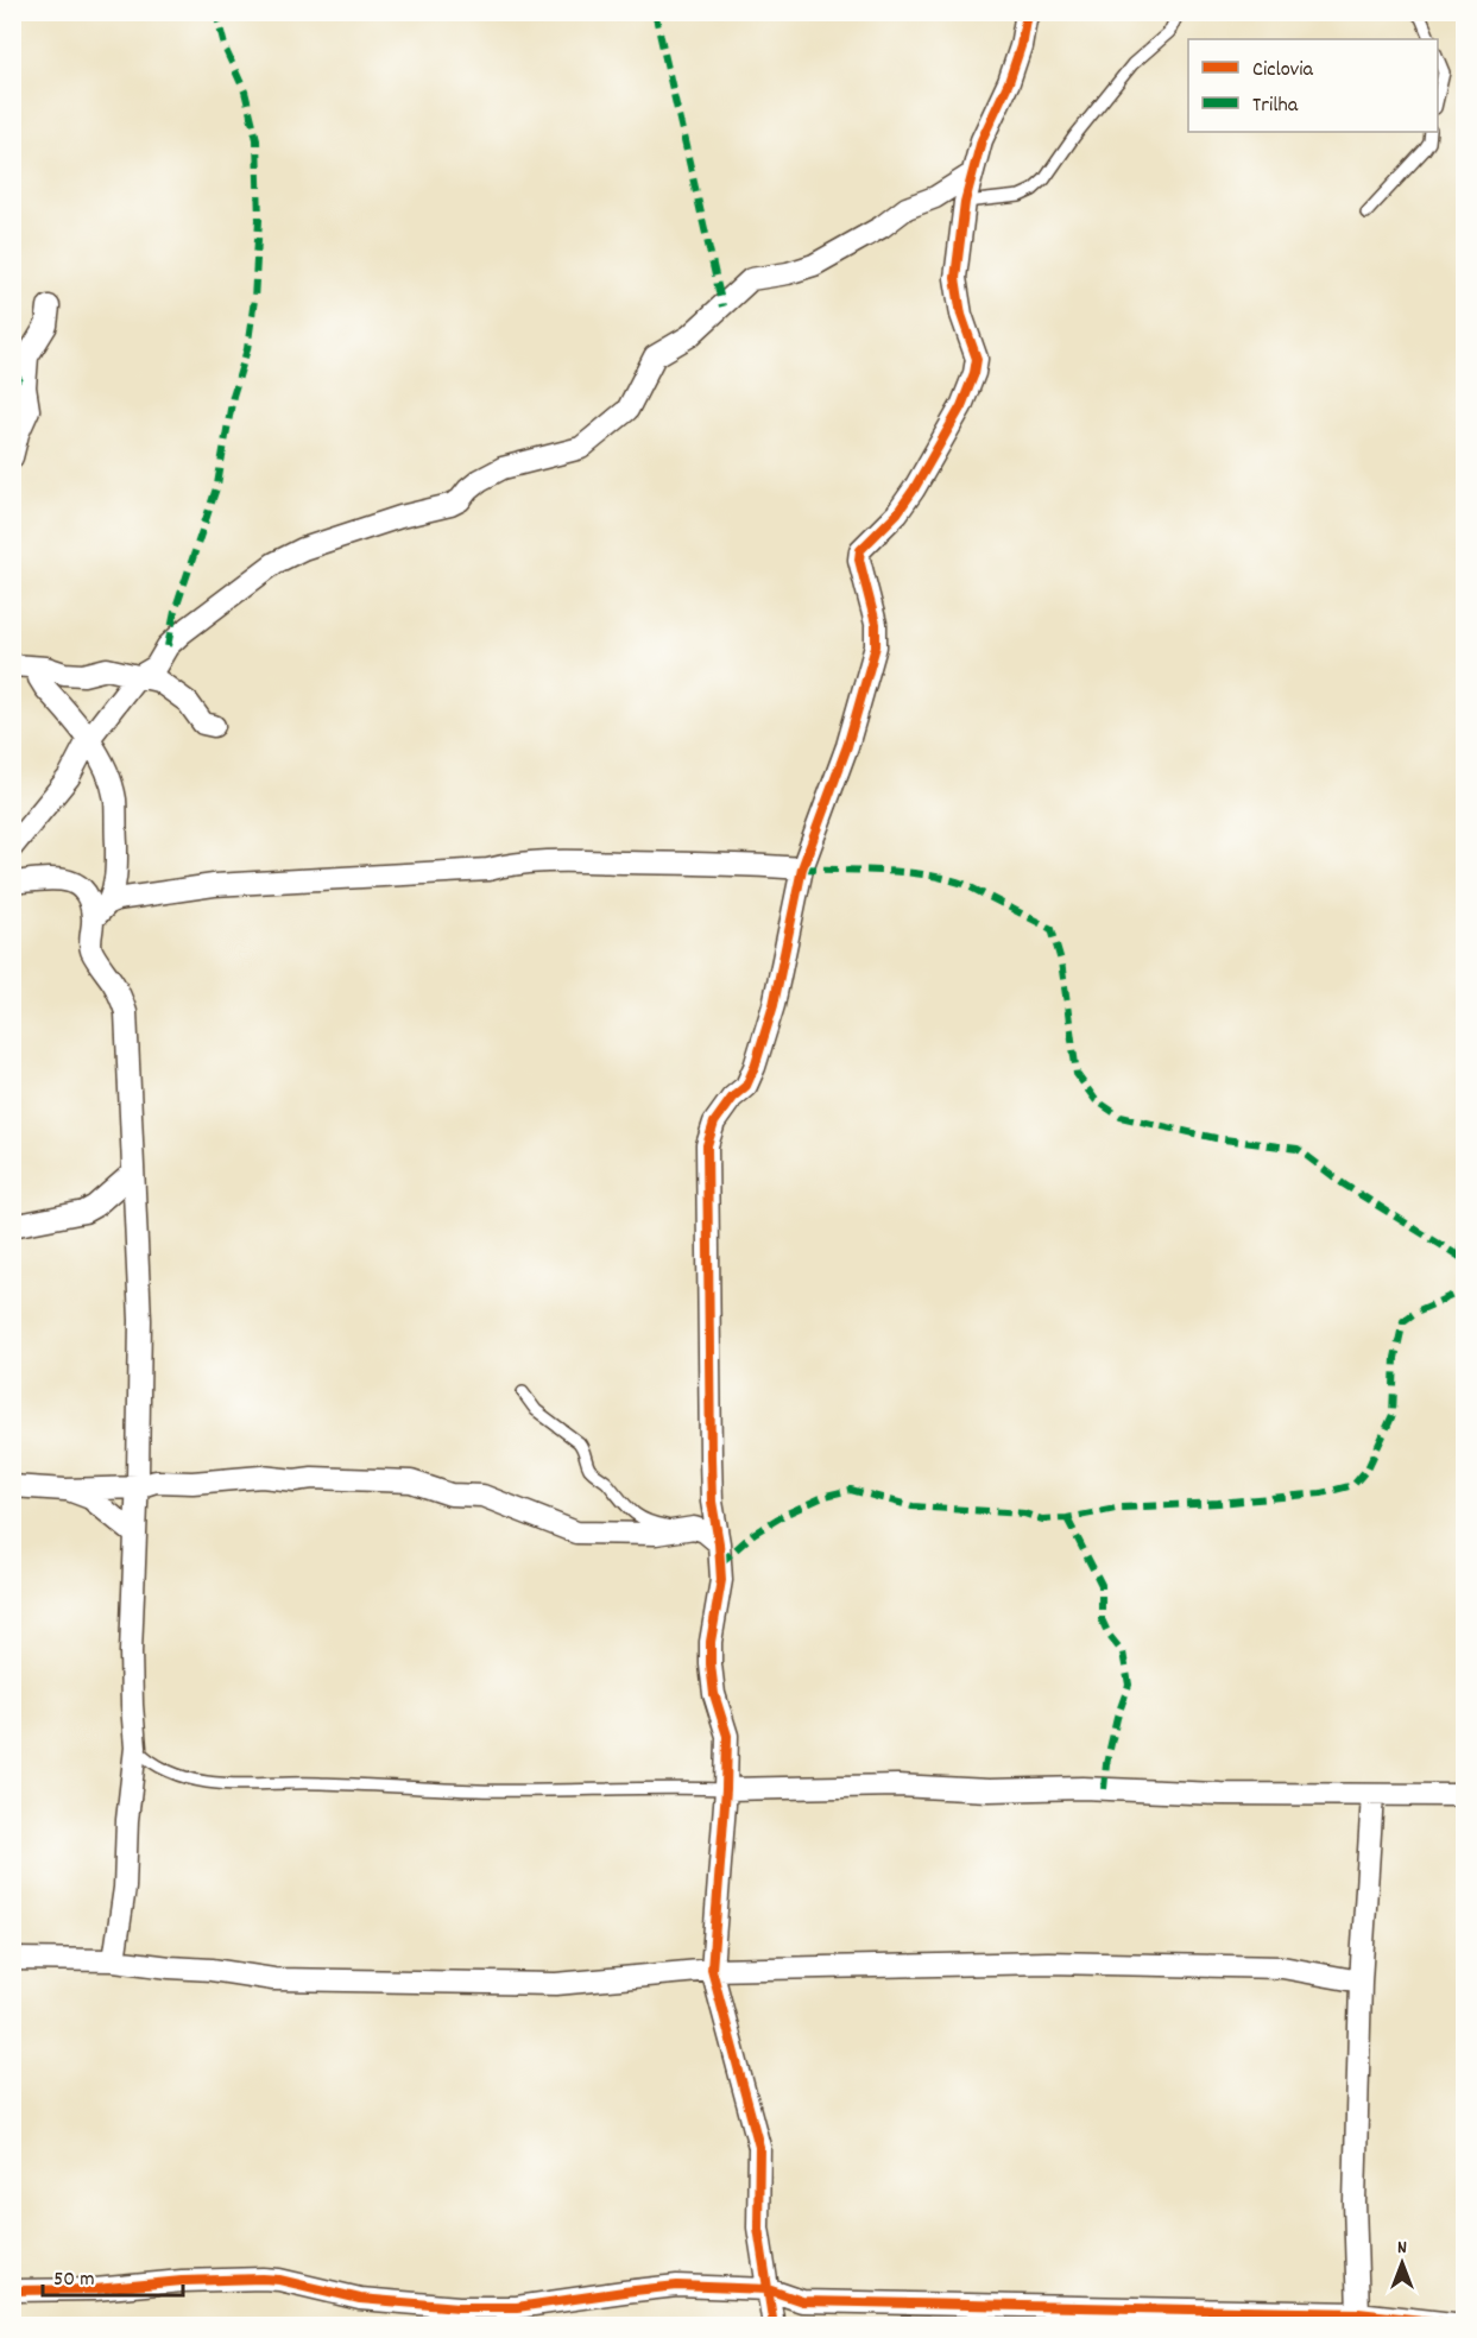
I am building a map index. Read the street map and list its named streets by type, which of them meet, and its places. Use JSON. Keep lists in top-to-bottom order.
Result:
{
  "legend": ["Ciclovia", "Trilha"],
  "scale_bar": "50 m",
  "north": "top"
}
